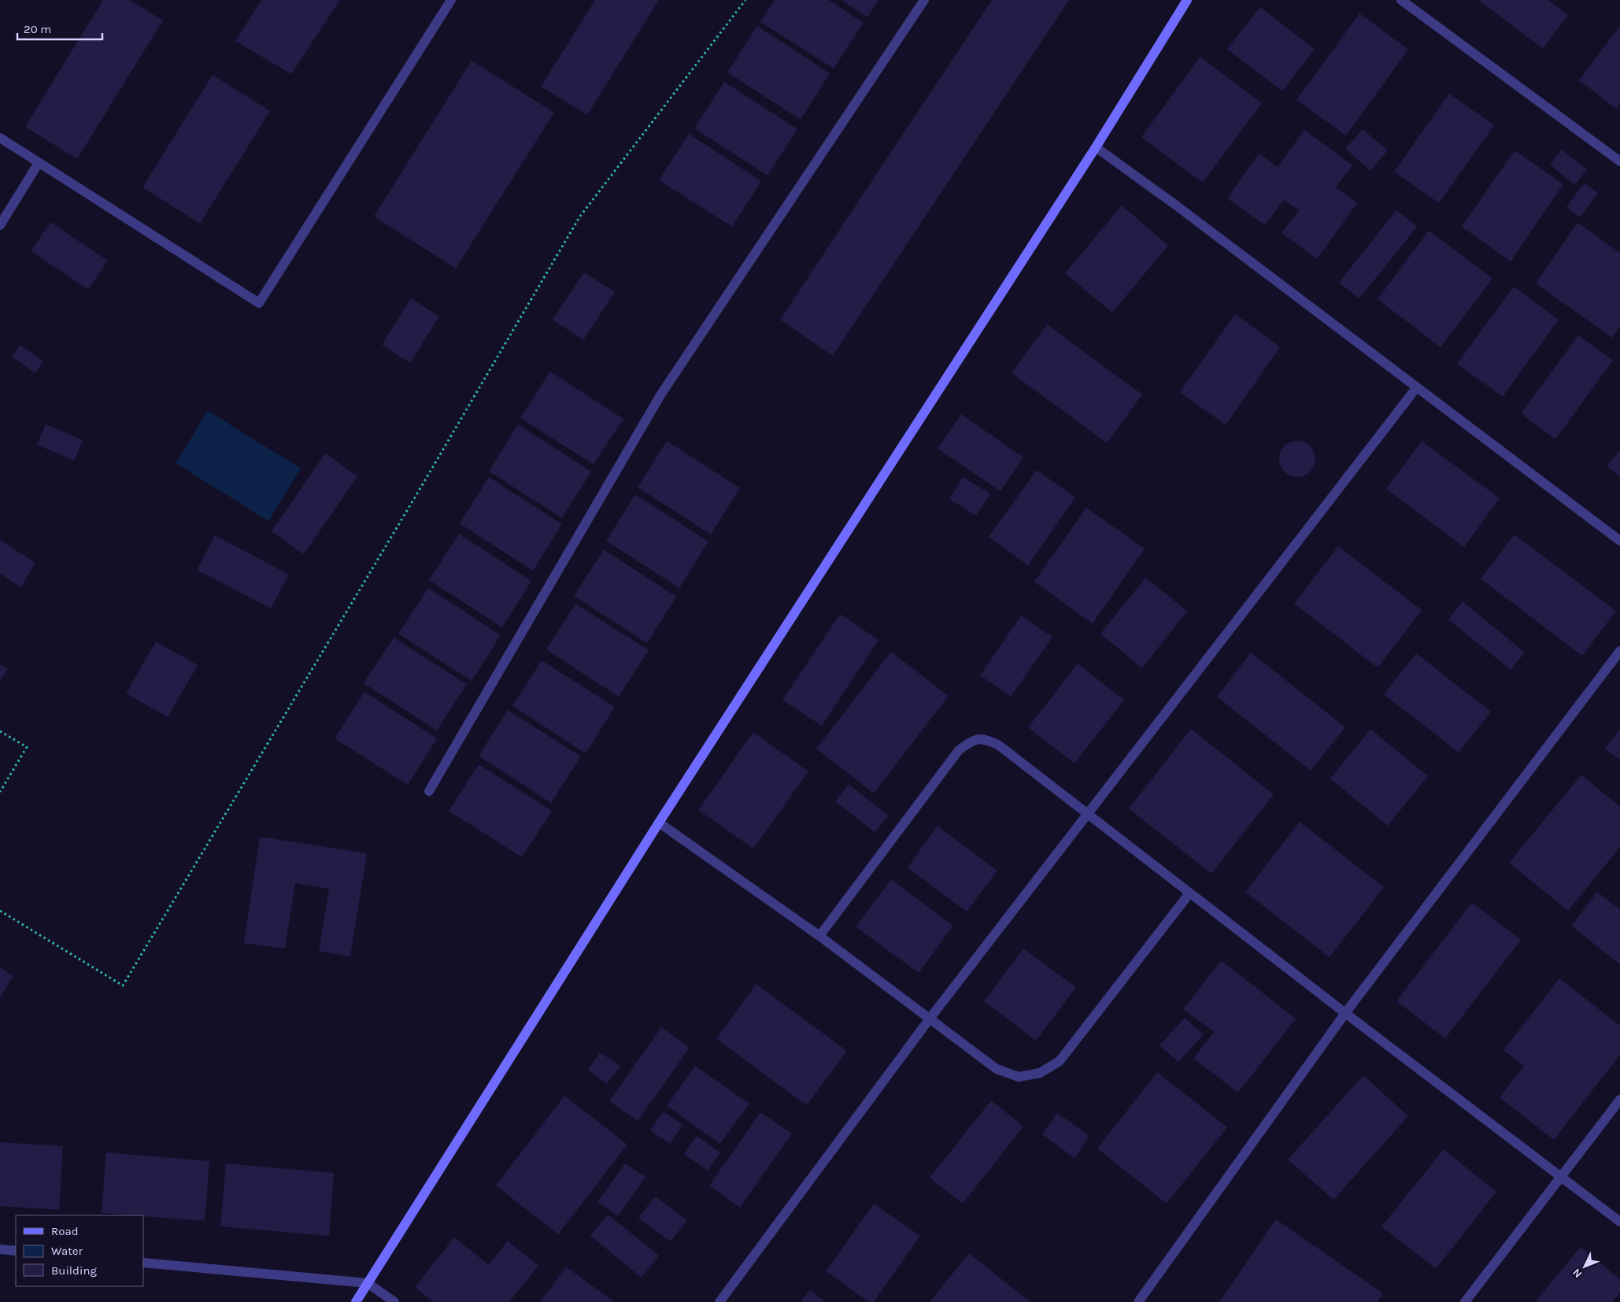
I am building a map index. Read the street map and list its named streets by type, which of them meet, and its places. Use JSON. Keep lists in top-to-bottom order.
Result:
{
  "legend": ["Road", "Water", "Building"],
  "scale_bar": "20 m",
  "north": "bottom left"
}
